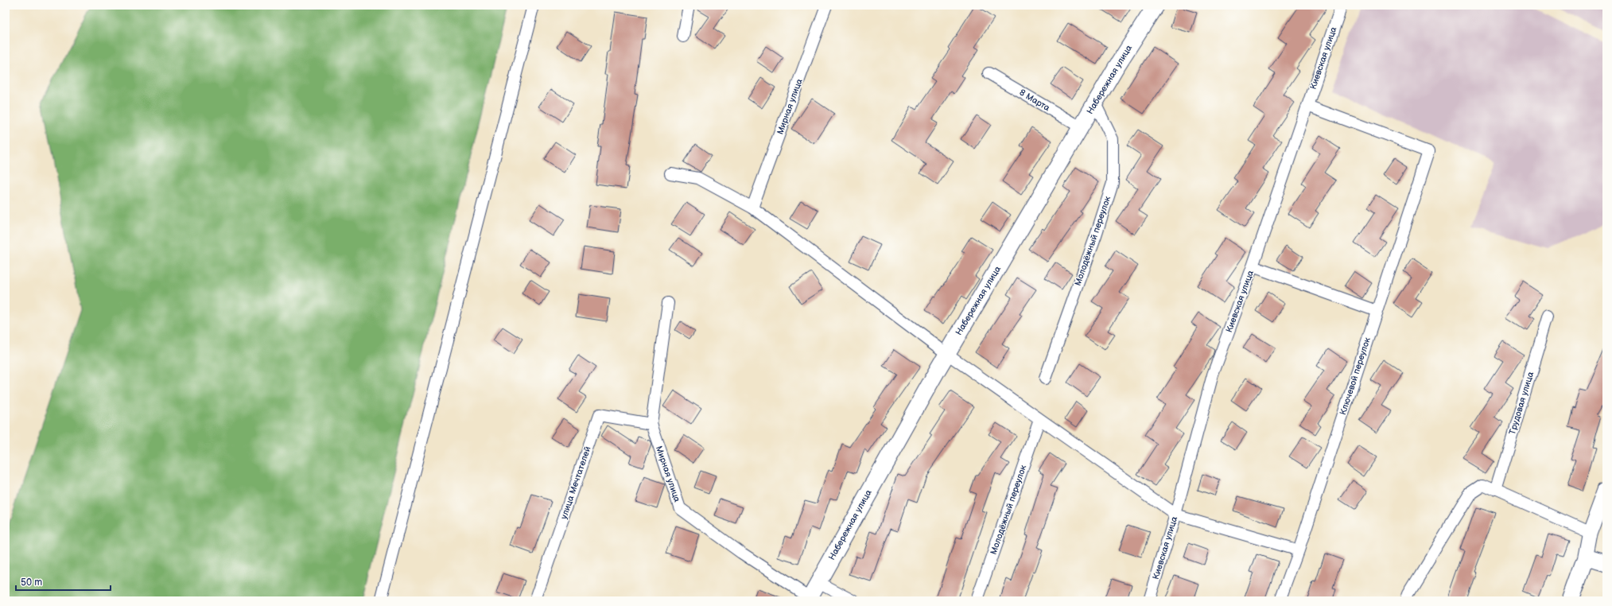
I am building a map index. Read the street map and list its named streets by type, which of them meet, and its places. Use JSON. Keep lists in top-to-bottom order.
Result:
{
  "streets": {
    "street": [
      "Киевская улица",
      "Набережная улица",
      "8 Марта",
      "Мирная улица",
      "Молодёжный переулок",
      "Ключевой переулок",
      "Трудовая улица",
      "улица Мечтателей"
    ]
  },
  "crossings": [
    ["Киевская улица", "Ключевой переулок"],
    ["Набережная улица", "8 Марта"],
    ["Набережная улица", "Мирная улица"],
    ["Набережная улица", "Молодёжный переулок"],
    ["Мирная улица", "улица Мечтателей"]
  ],
  "scale_bar": "50 m"
}
